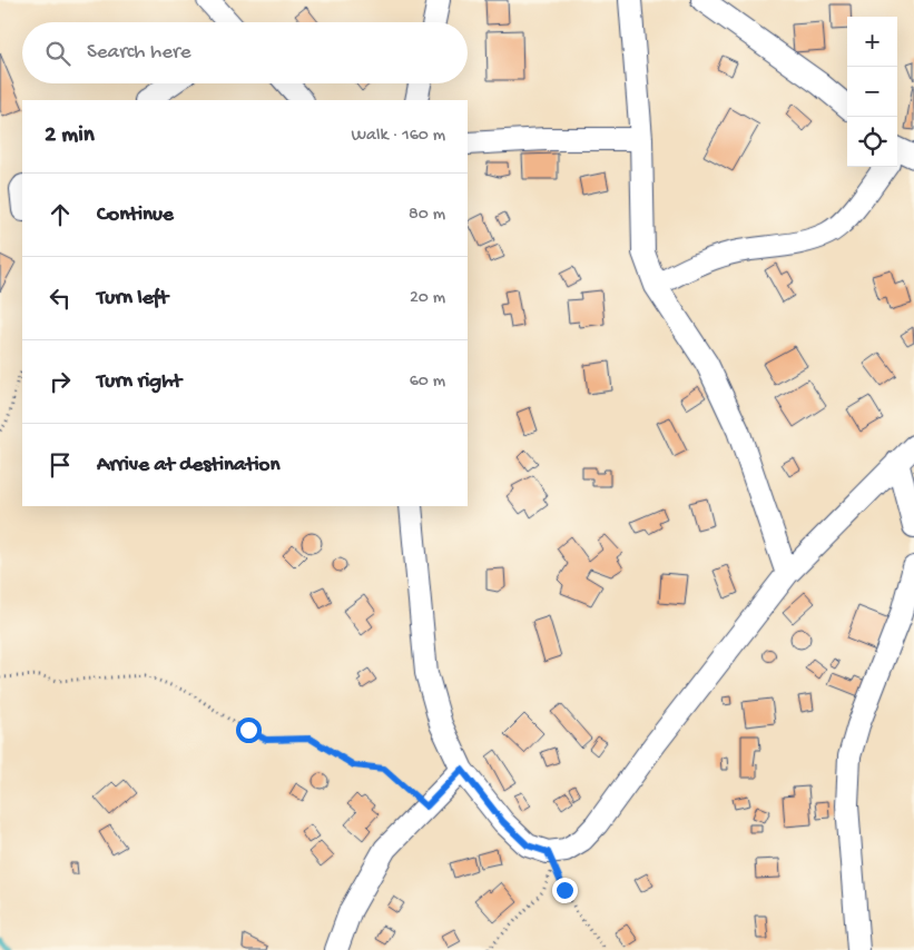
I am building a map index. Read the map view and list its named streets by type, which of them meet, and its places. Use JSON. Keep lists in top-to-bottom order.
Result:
{
  "page": {
    "map_buttons": ["+", "−"],
    "search": "Search here",
    "heading": ["2 min", "Walk · 160 m"],
    "list": [
      ["Continue", "80 m"],
      ["Turn left", "20 m"],
      ["Turn right", "60 m"],
      "Arrive at destination"
    ]
  }
}
